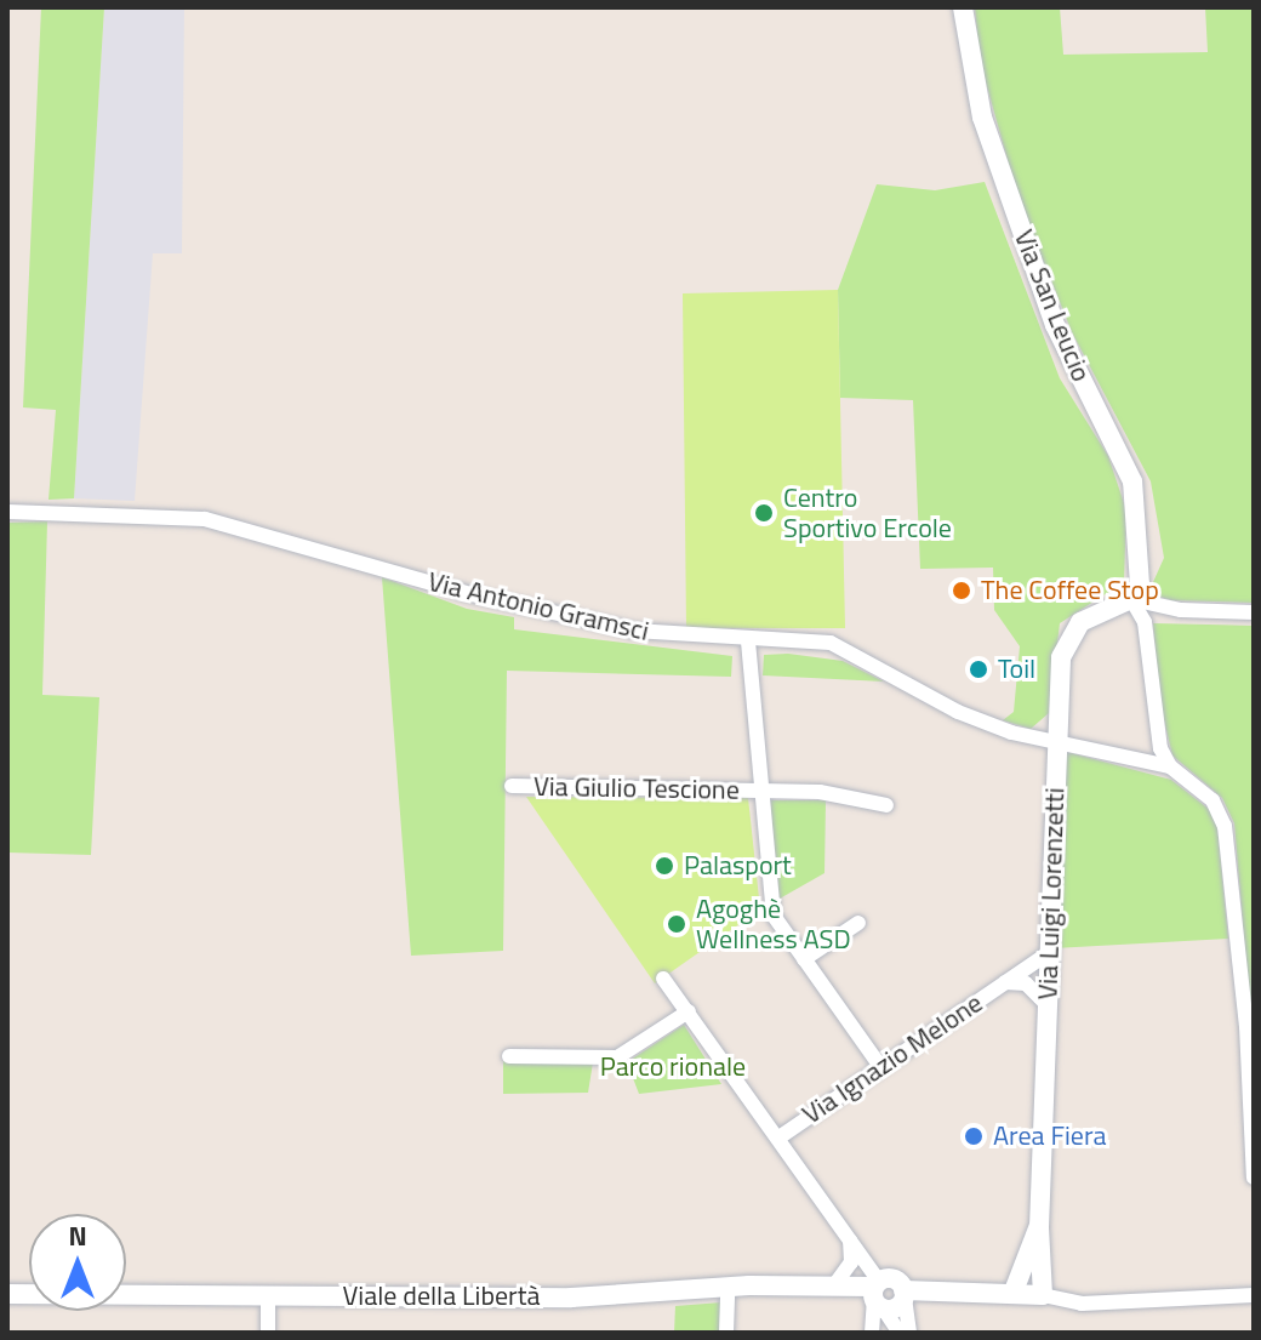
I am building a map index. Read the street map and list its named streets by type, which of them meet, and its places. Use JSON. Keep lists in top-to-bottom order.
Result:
{
  "streets": {
    "street": [
      "Via San Leucio",
      "Via Antonio Gramsci",
      "Via Giulio Tescione",
      "Via Luigi Lorenzetti",
      "Via Ignazio Melone",
      "Viale della Libertà"
    ]
  },
  "crossings": [
    ["Via San Leucio", "Via Luigi Lorenzetti"],
    ["Via Antonio Gramsci", "Via Giulio Tescione"],
    ["Via Antonio Gramsci", "Via Luigi Lorenzetti"],
    ["Via Giulio Tescione", "Via Ignazio Melone"],
    ["Via Luigi Lorenzetti", "Via Ignazio Melone"]
  ],
  "parks": ["Parco rionale"],
  "places": [
    "Centro Sportivo Ercole",
    "The Coffee Stop",
    "Toil",
    "Palasport",
    "Agoghè Wellness ASD",
    "Area Fiera"
  ],
  "north": "top"
}
